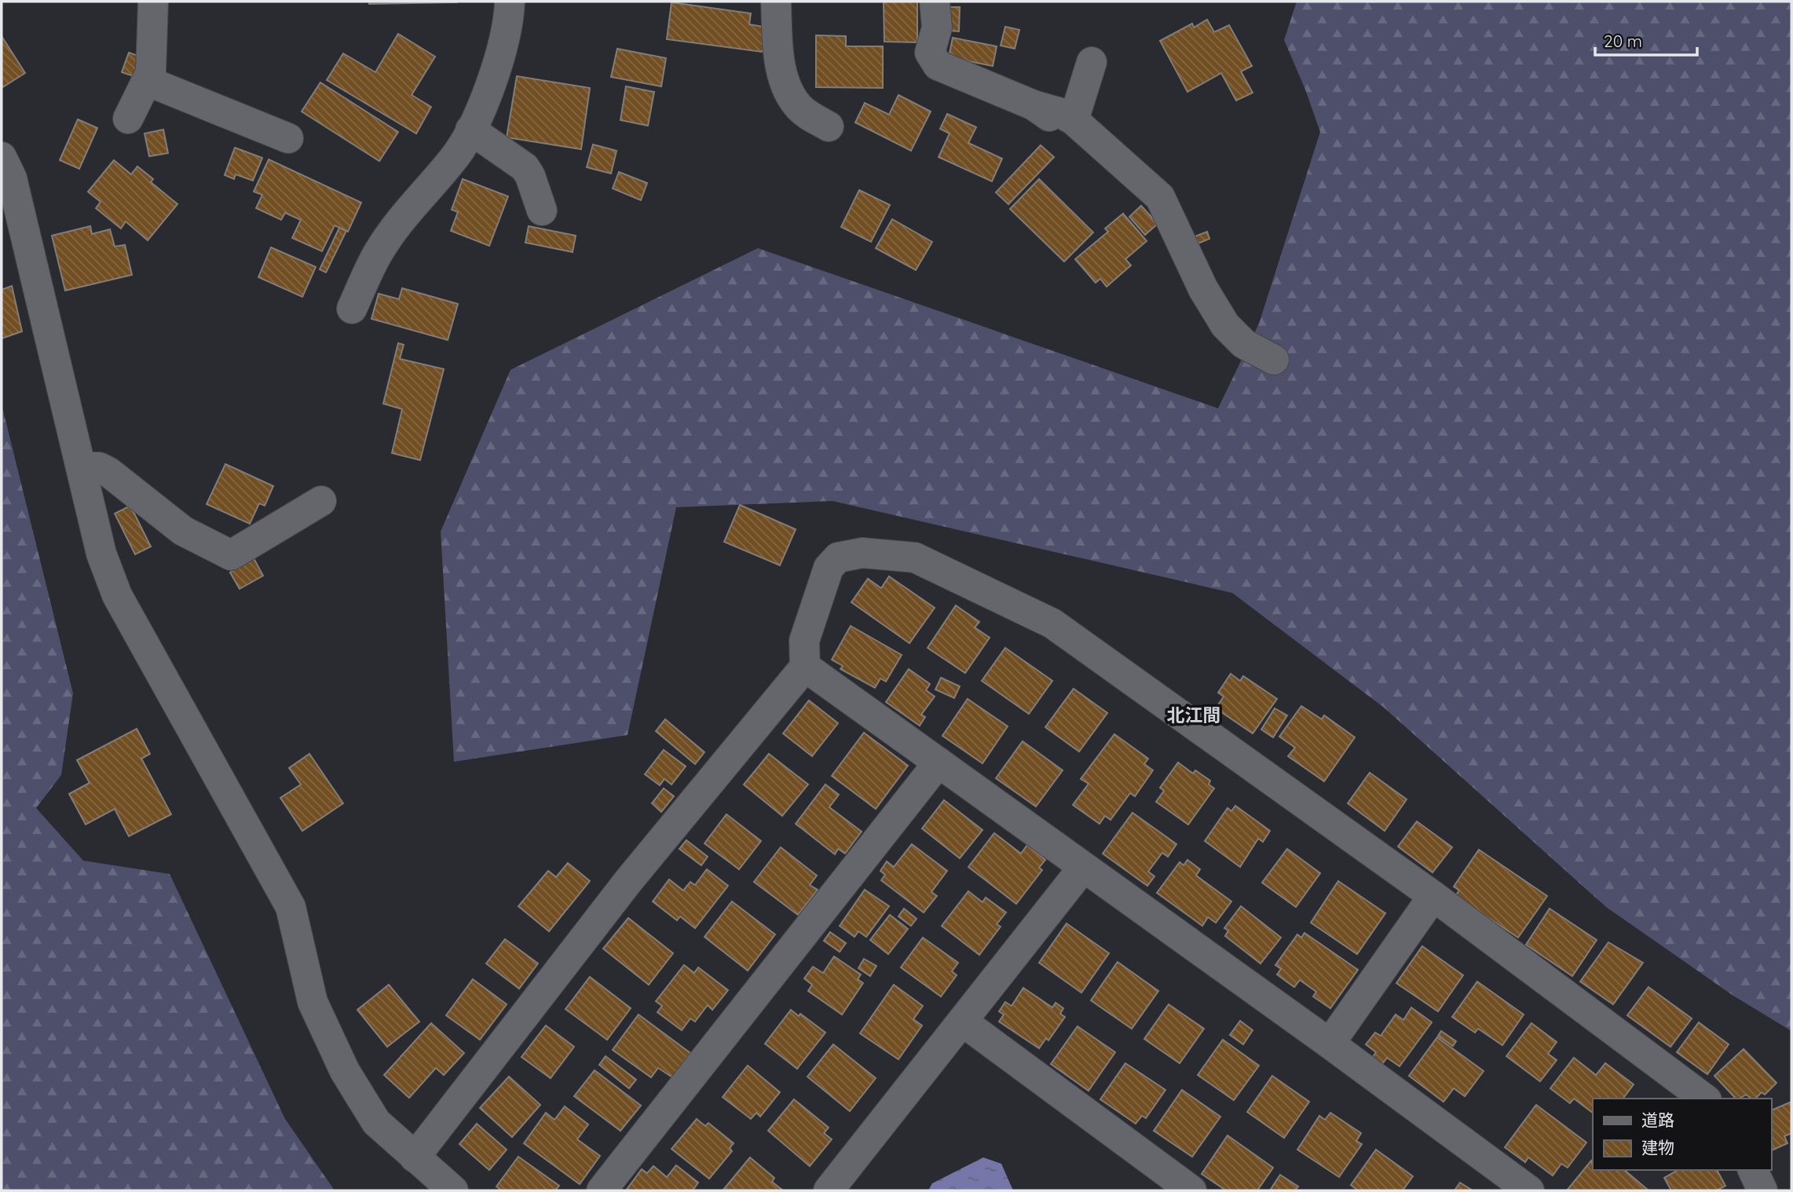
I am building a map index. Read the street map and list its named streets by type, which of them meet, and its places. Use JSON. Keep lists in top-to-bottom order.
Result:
{
  "districts": ["北江間"],
  "legend": ["道路", "建物"],
  "scale_bar": "20 m"
}
